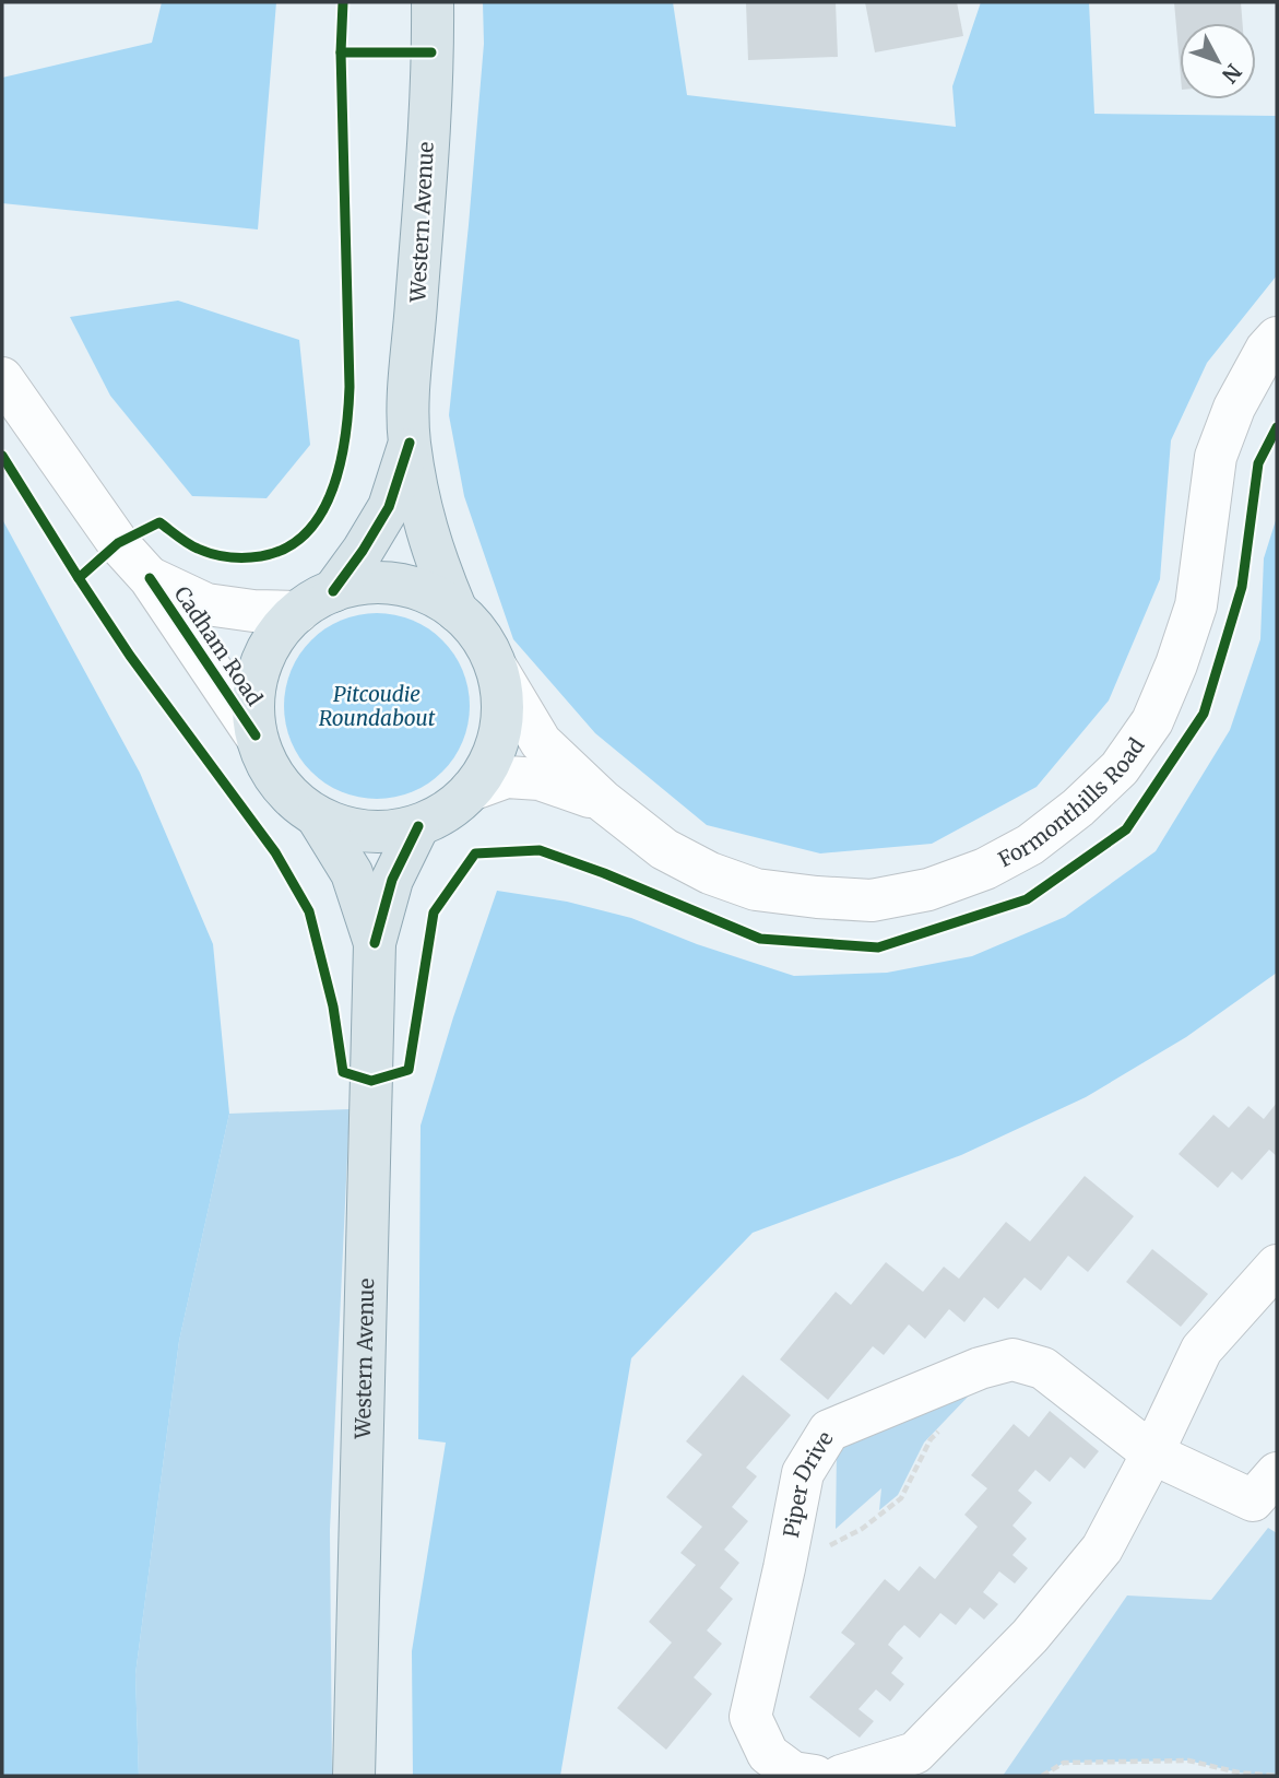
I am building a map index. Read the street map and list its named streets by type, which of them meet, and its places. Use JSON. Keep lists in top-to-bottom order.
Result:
{
  "streets": {
    "main road": ["Western Avenue"],
    "street": ["Cadham Road", "Formonthills Road", "Piper Drive"]
  },
  "crossings": [
    ["Western Avenue", "Cadham Road"],
    ["Western Avenue", "Formonthills Road"],
    ["Cadham Road", "Formonthills Road"]
  ],
  "parks": ["Pitcoudie Roundabout"],
  "north": "bottom right"
}
